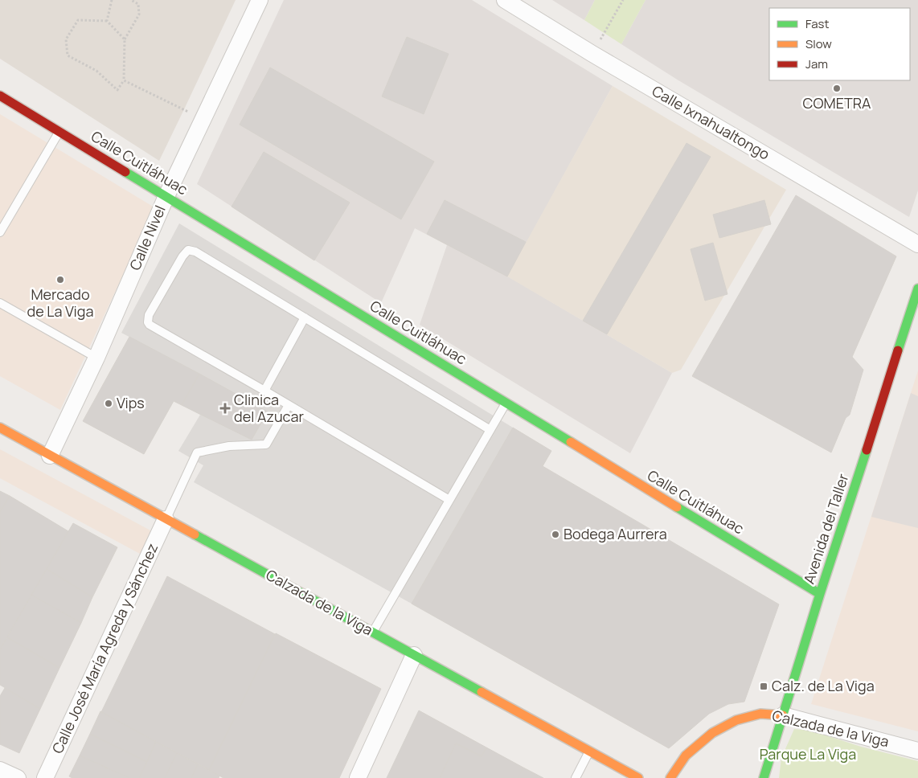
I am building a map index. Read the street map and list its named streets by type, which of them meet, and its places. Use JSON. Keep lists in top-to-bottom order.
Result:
{
  "streets": {
    "main road": ["Calle Cuitláhuac", "Avenida del Taller", "Calzada de la Viga"],
    "street": ["Calle Ixnahualtongo", "Calle Nivel", "Calle José María Agreda y Sánchez"]
  },
  "crossings": [
    ["Calle Cuitláhuac", "Calle Nivel"],
    ["Calle Cuitláhuac", "Avenida del Taller"],
    ["Calle Nivel", "Calzada de la Viga"],
    ["Avenida del Taller", "Calzada de la Viga"],
    ["Calzada de la Viga", "Calle José María Agreda y Sánchez"]
  ],
  "parks": ["Parque La Viga"],
  "places": {
    "other": [
      "COMETRA",
      "Mercado de La Viga",
      "Vips",
      "Bodega Aurrera"
    ],
    "health": ["Clinica del Azucar"],
    "transit": ["Calz. de La Viga"]
  },
  "legend": ["Fast", "Slow", "Jam"]
}
